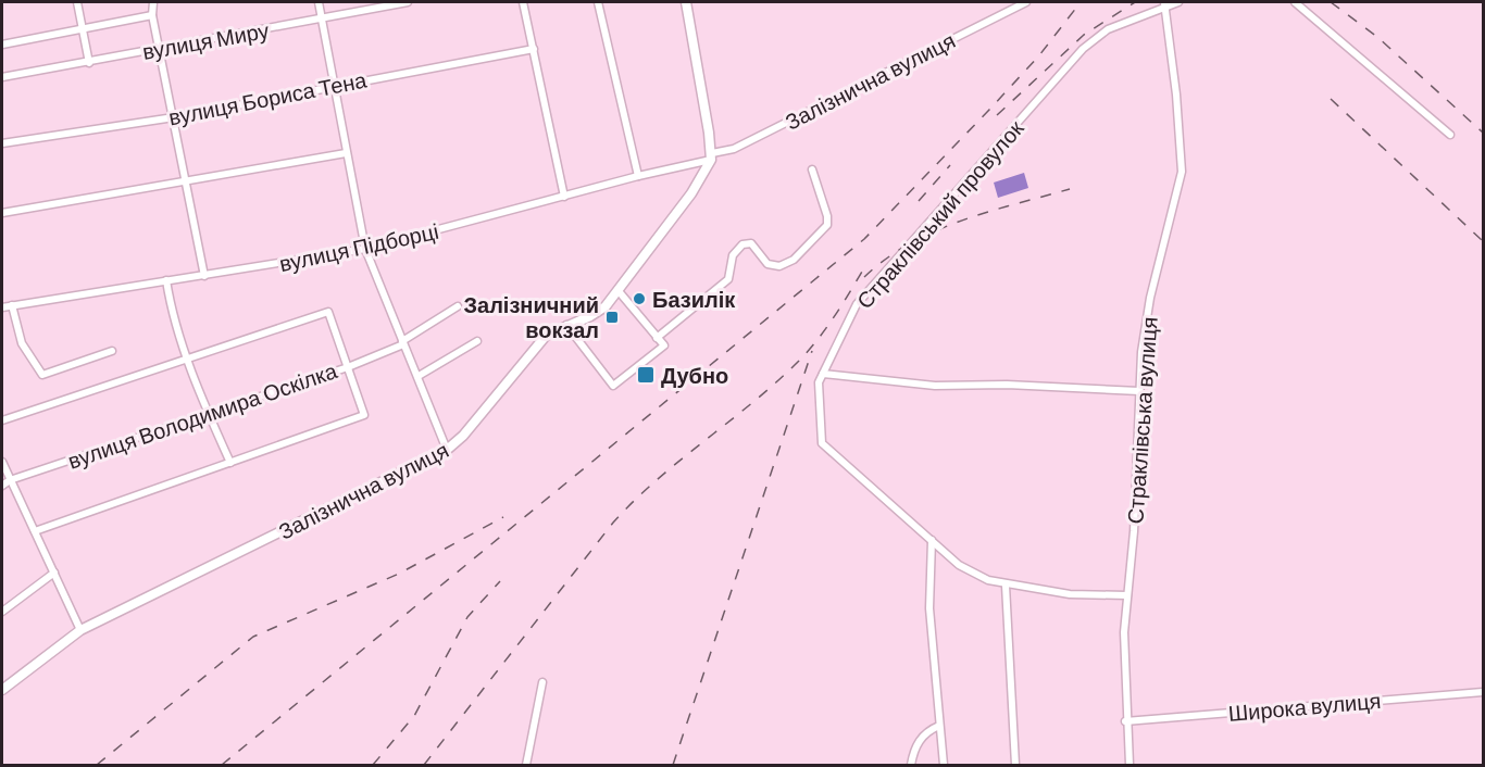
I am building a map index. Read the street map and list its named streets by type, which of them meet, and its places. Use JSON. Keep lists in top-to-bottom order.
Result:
{
  "streets": {
    "main road": ["Залізнична вулиця"],
    "street": [
      "вулиця Миру",
      "вулиця Бориса Тена",
      "Страклівський провулок",
      "вулиця Підборці",
      "вулиця Володимира Оскілка",
      "Страклівська вулиця",
      "Широка вулиця"
    ]
  },
  "crossings": [
    ["Залізнична вулиця", "вулиця Підборці"],
    ["Страклівський провулок", "Страклівська вулиця"],
    ["Страклівська вулиця", "Широка вулиця"]
  ],
  "places": {
    "other": ["Базилік"],
    "transit": ["Залізничний вокзал", "Дубно"]
  }
}
